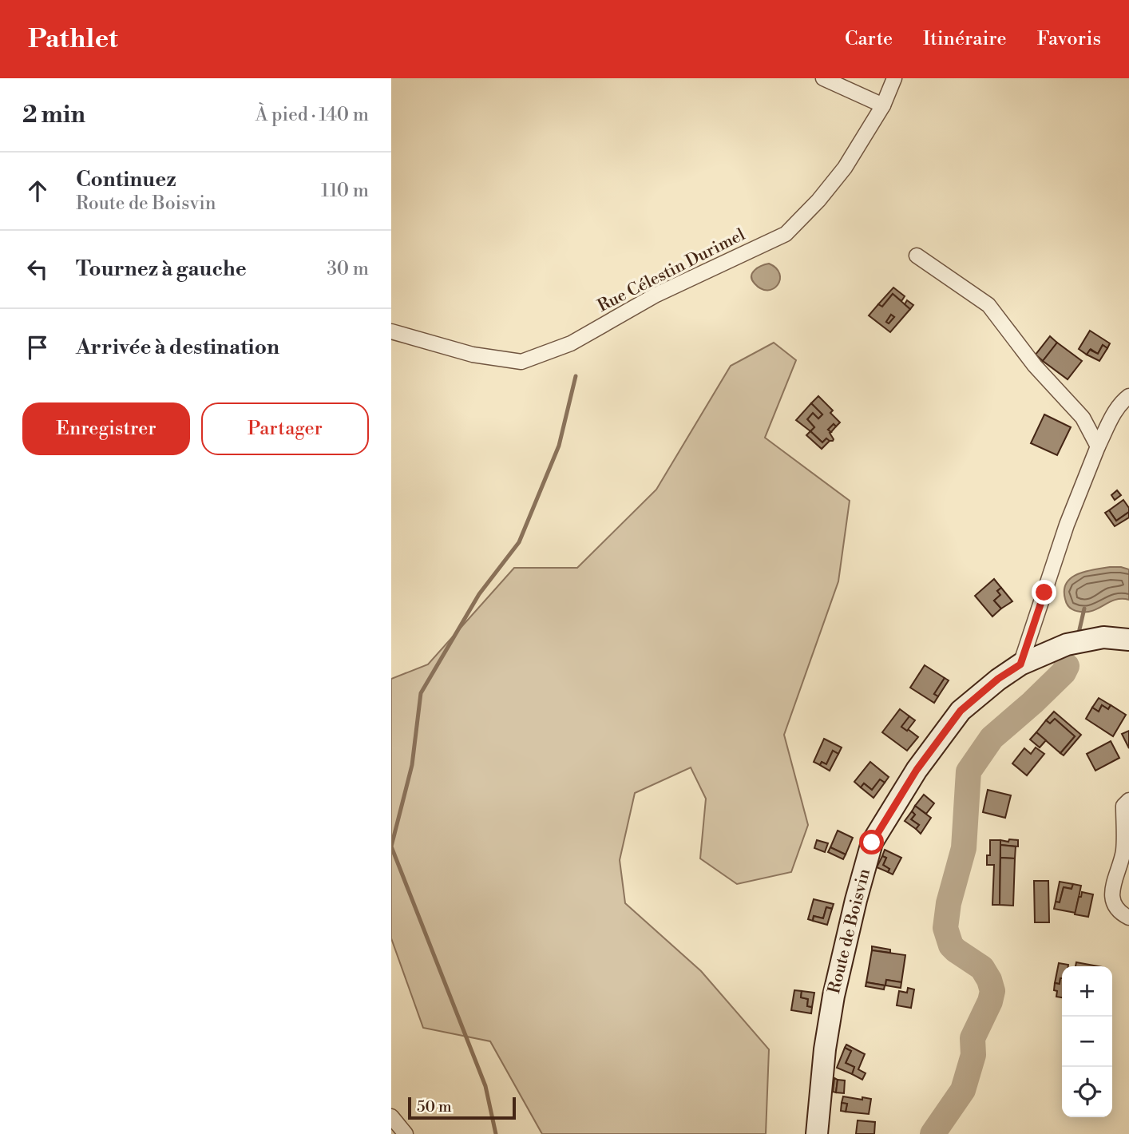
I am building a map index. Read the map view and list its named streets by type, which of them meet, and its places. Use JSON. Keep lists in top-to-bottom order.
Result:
{
  "streets": {
    "main road": ["Route de Boisvin"],
    "street": ["Rue Célestin Durimel"]
  },
  "scale_bar": "50 m",
  "page": {
    "header": "Pathlet",
    "nav": ["Carte", "Itinéraire", "Favoris"],
    "heading": ["2 min", "À pied · 140 m"],
    "list": [
      ["Continuez", "Route de Boisvin", "110 m"],
      ["Tournez à gauche", "30 m"],
      "Arrivée à destination"
    ],
    "buttons": ["Enregistrer", "Partager"],
    "map_buttons": ["+", "−"],
    "scale": "50 m"
  }
}
